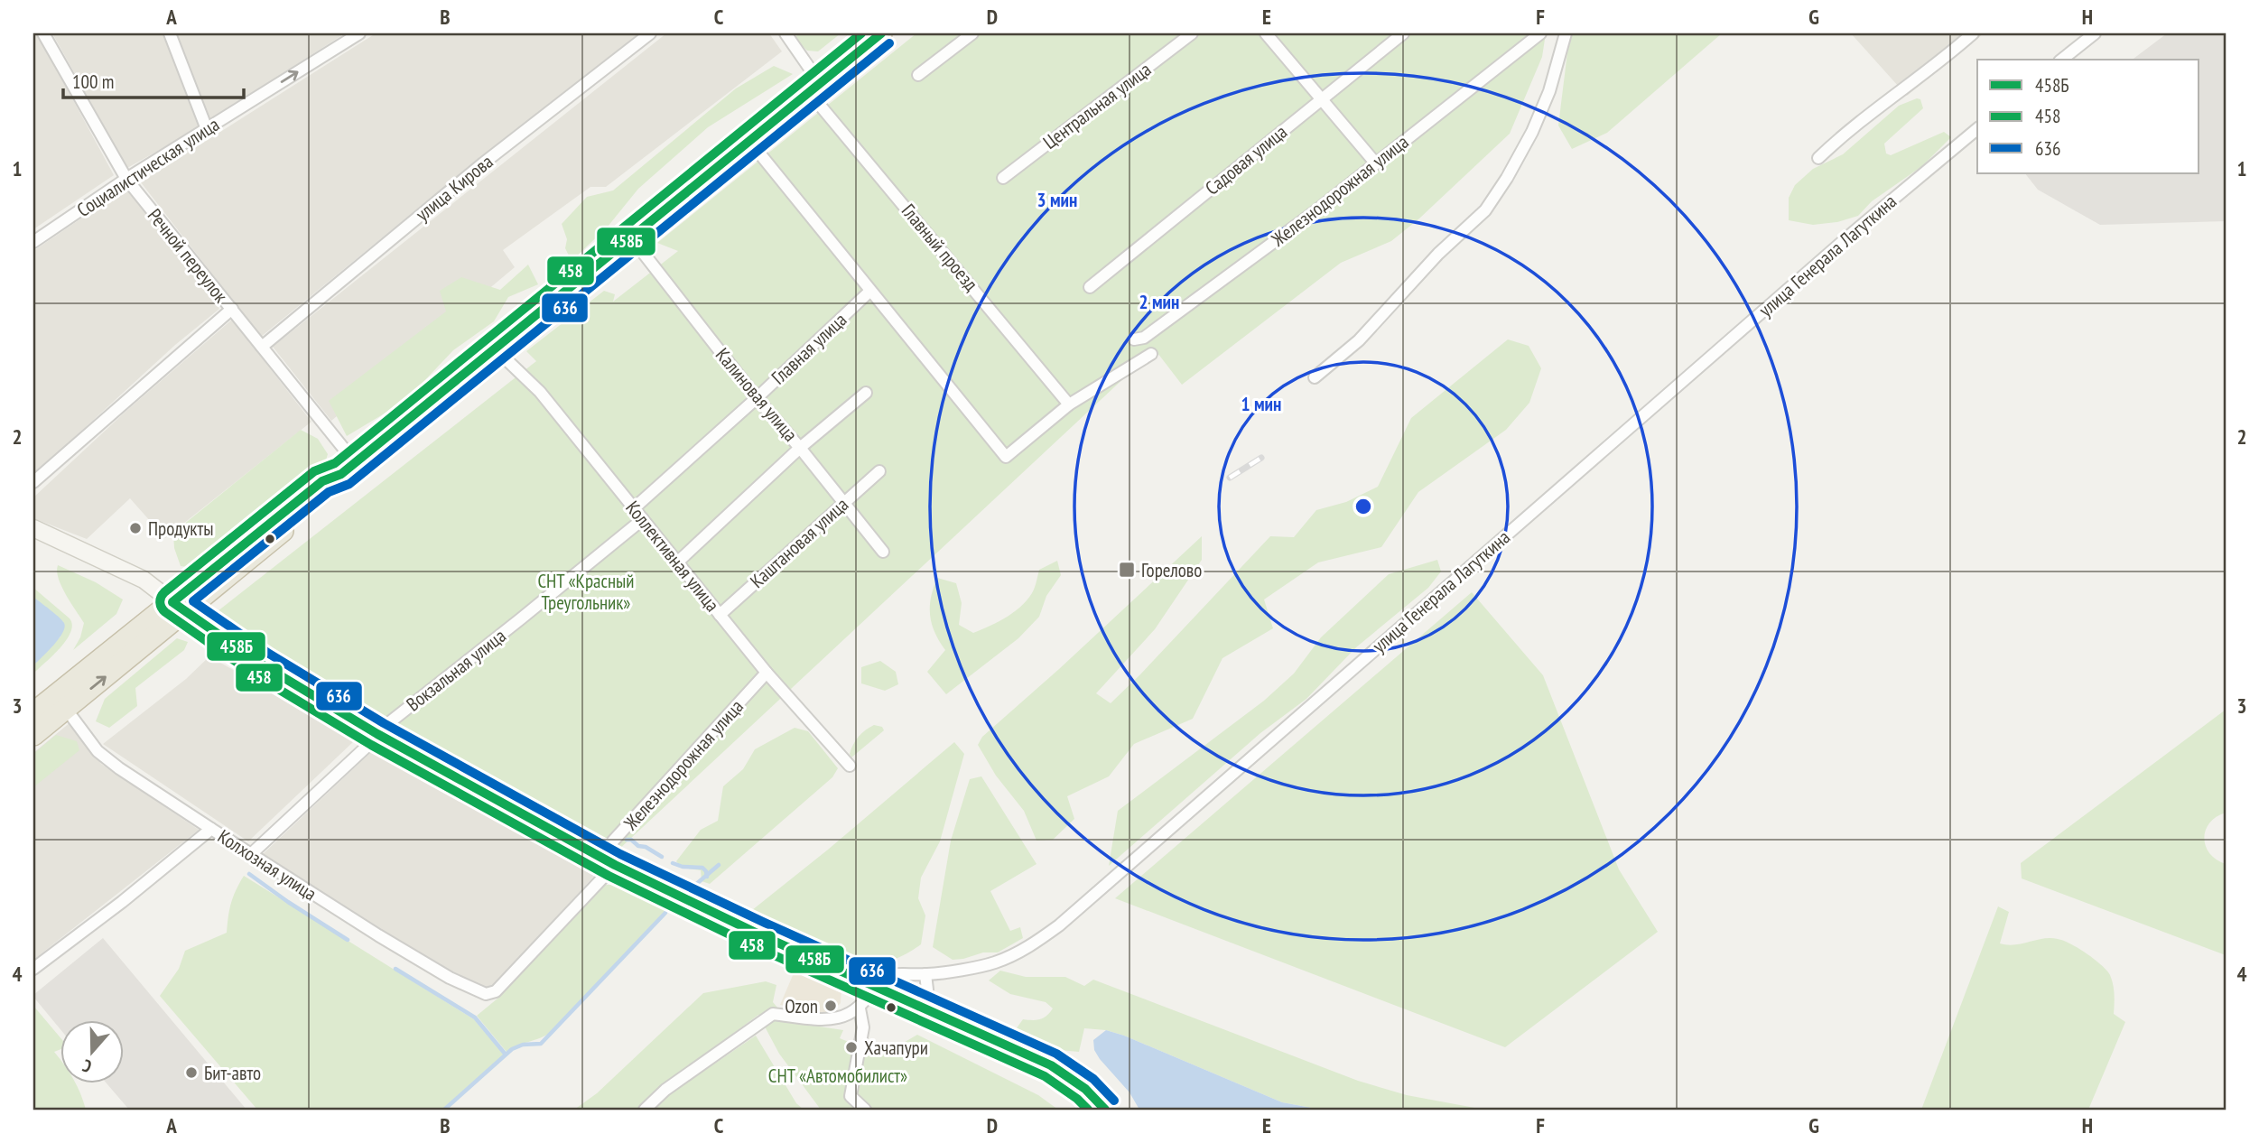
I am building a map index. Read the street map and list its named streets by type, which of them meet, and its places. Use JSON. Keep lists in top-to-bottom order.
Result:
{
  "streets": {
    "street": [
      "Центральная улица",
      "Садовая улица",
      "Социалистическая улица",
      "улица Кирова",
      "Железнодорожная улица",
      "Главный проезд",
      "Речной переулок",
      "улица Генерала Лагуткина",
      "Главная улица",
      "Калиновая улица",
      "Каштановая улица",
      "Коллективная улица",
      "Вокзальная улица",
      "Колхозная улица"
    ]
  },
  "crossings": [
    ["Социалистическая улица", "Речной переулок"],
    ["улица Кирова", "Речной переулок"],
    ["Железнодорожная улица", "Коллективная улица"],
    ["Главная улица", "Калиновая улица"],
    ["Главная улица", "Коллективная улица"],
    ["Калиновая улица", "Каштановая улица"],
    ["Каштановая улица", "Коллективная улица"],
    ["Коллективная улица", "Вокзальная улица"],
    ["Вокзальная улица", "Колхозная улица"]
  ],
  "one_way": ["Социалистическая улица"],
  "parks": ["СНТ «Красный Треугольник»", "СНТ «Автомобилист»"],
  "places": {
    "other": [
      "Продукты",
      "Ozon",
      "Хачапури",
      "Бит-авто"
    ],
    "transit": ["Горелово"]
  },
  "lines": ["transit line 458Б", "transit line 458", "transit line 636"],
  "legend": ["458Б", "458", "636"],
  "scale_bar": "100 m",
  "north": "bottom",
  "grid": {
    "columns": [
      "A",
      "B",
      "C",
      "D",
      "E",
      "F",
      "G",
      "H"
    ],
    "rows": [
      "1",
      "2",
      "3",
      "4"
    ]
  },
  "rings": ["3 мин", "2 мин", "1 мин"]
}
